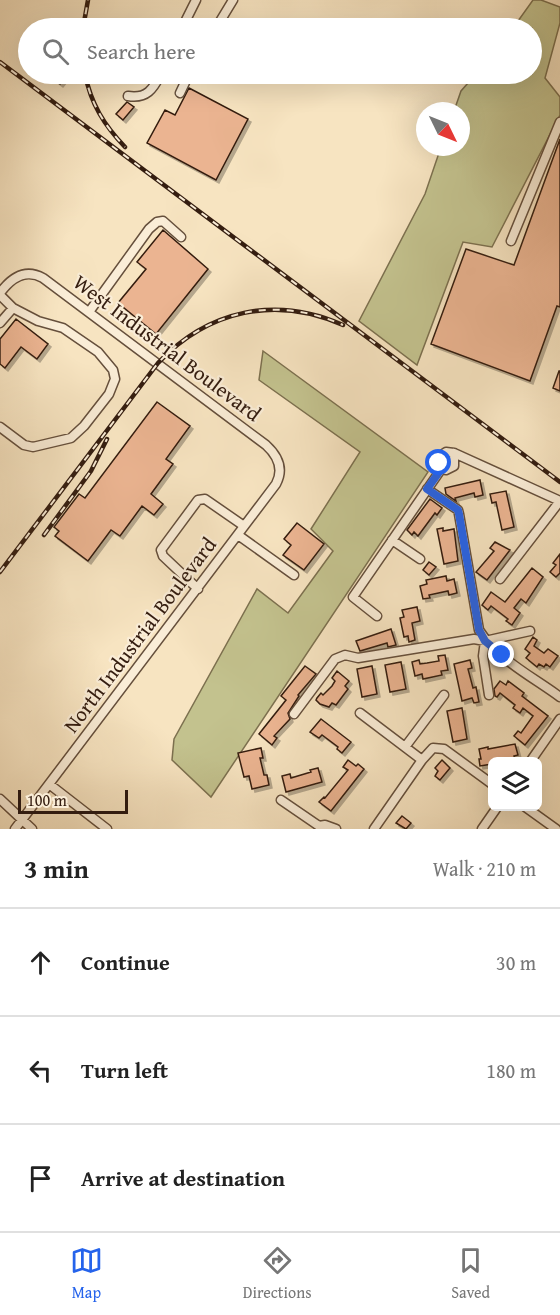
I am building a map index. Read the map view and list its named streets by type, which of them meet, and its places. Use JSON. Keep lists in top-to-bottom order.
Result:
{
  "streets": {
    "street": ["West Industrial Boulevard", "North Industrial Boulevard"]
  },
  "crossings": [
    ["West Industrial Boulevard", "North Industrial Boulevard"]
  ],
  "scale_bar": "100 m",
  "north": "bottom right",
  "page": {
    "search": "Search here",
    "scale": "100 m",
    "heading": ["3 min", "Walk · 210 m"],
    "list": [
      ["Continue", "30 m"],
      ["Turn left", "180 m"],
      "Arrive at destination"
    ],
    "nav": ["Map", "Directions", "Saved"]
  }
}
